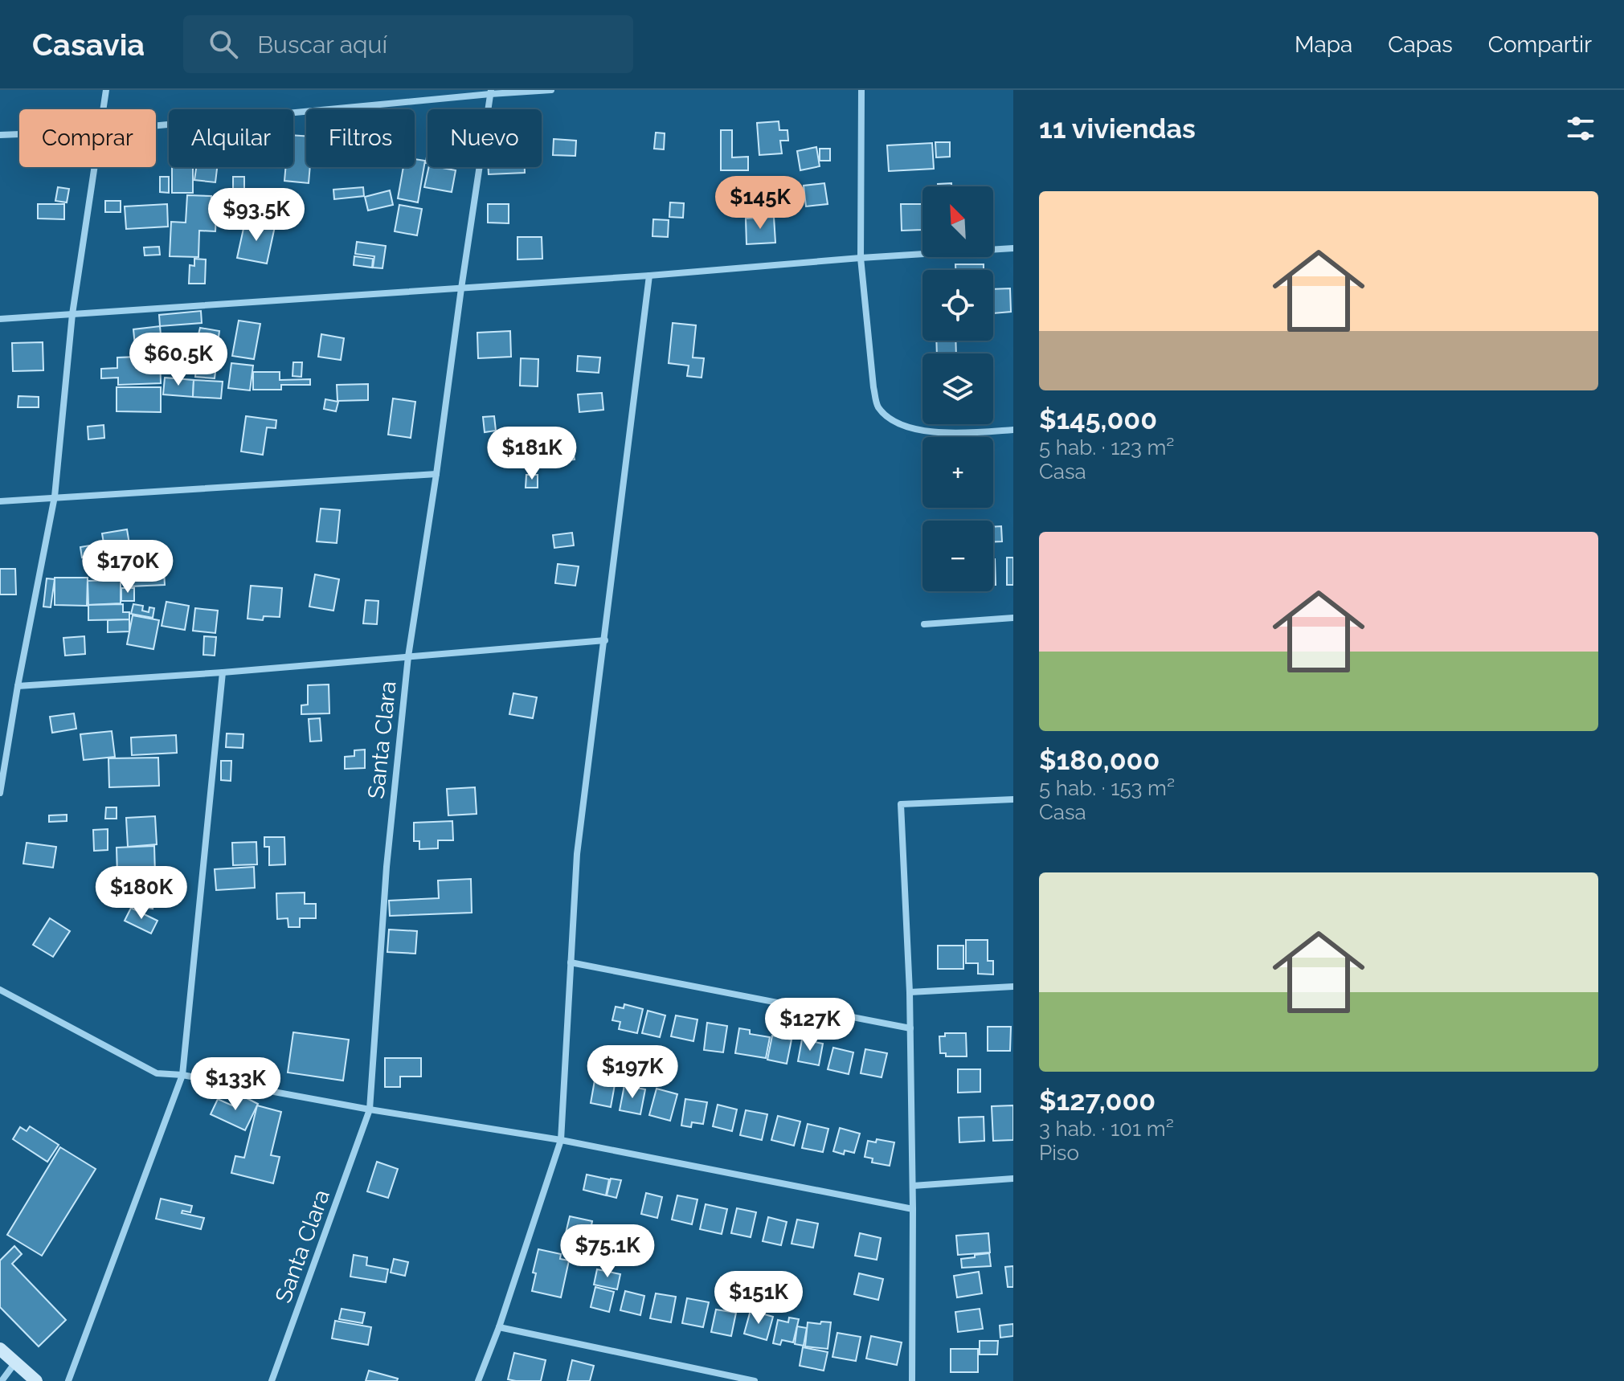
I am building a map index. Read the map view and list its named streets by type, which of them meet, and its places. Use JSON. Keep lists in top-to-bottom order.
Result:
{
  "streets": {
    "street": ["Santa Clara"]
  },
  "north": "top left",
  "page": {
    "header": "Casavia",
    "search": "Buscar aquí",
    "nav": ["Mapa", "Capas", "Compartir"],
    "heading": "11 viviendas",
    "chip": [
      "Comprar",
      "Alquilar",
      "Filtros",
      "Nuevo"
    ],
    "list": [
      {
        "name": "$145,000",
        "note": "5 hab. · 123 m² · Casa"
      },
      {
        "name": "$180,000",
        "note": "5 hab. · 153 m² · Casa"
      },
      {
        "name": "$127,000",
        "note": "3 hab. · 101 m² · Piso"
      }
    ],
    "price": [
      "$145K",
      "$93.5K",
      "$60.5K",
      "$181K",
      "$170K",
      "$180K",
      "$127K",
      "$197K",
      "$133K",
      "$75.1K",
      "$151K"
    ],
    "map_buttons": ["+", "−"]
  }
}
